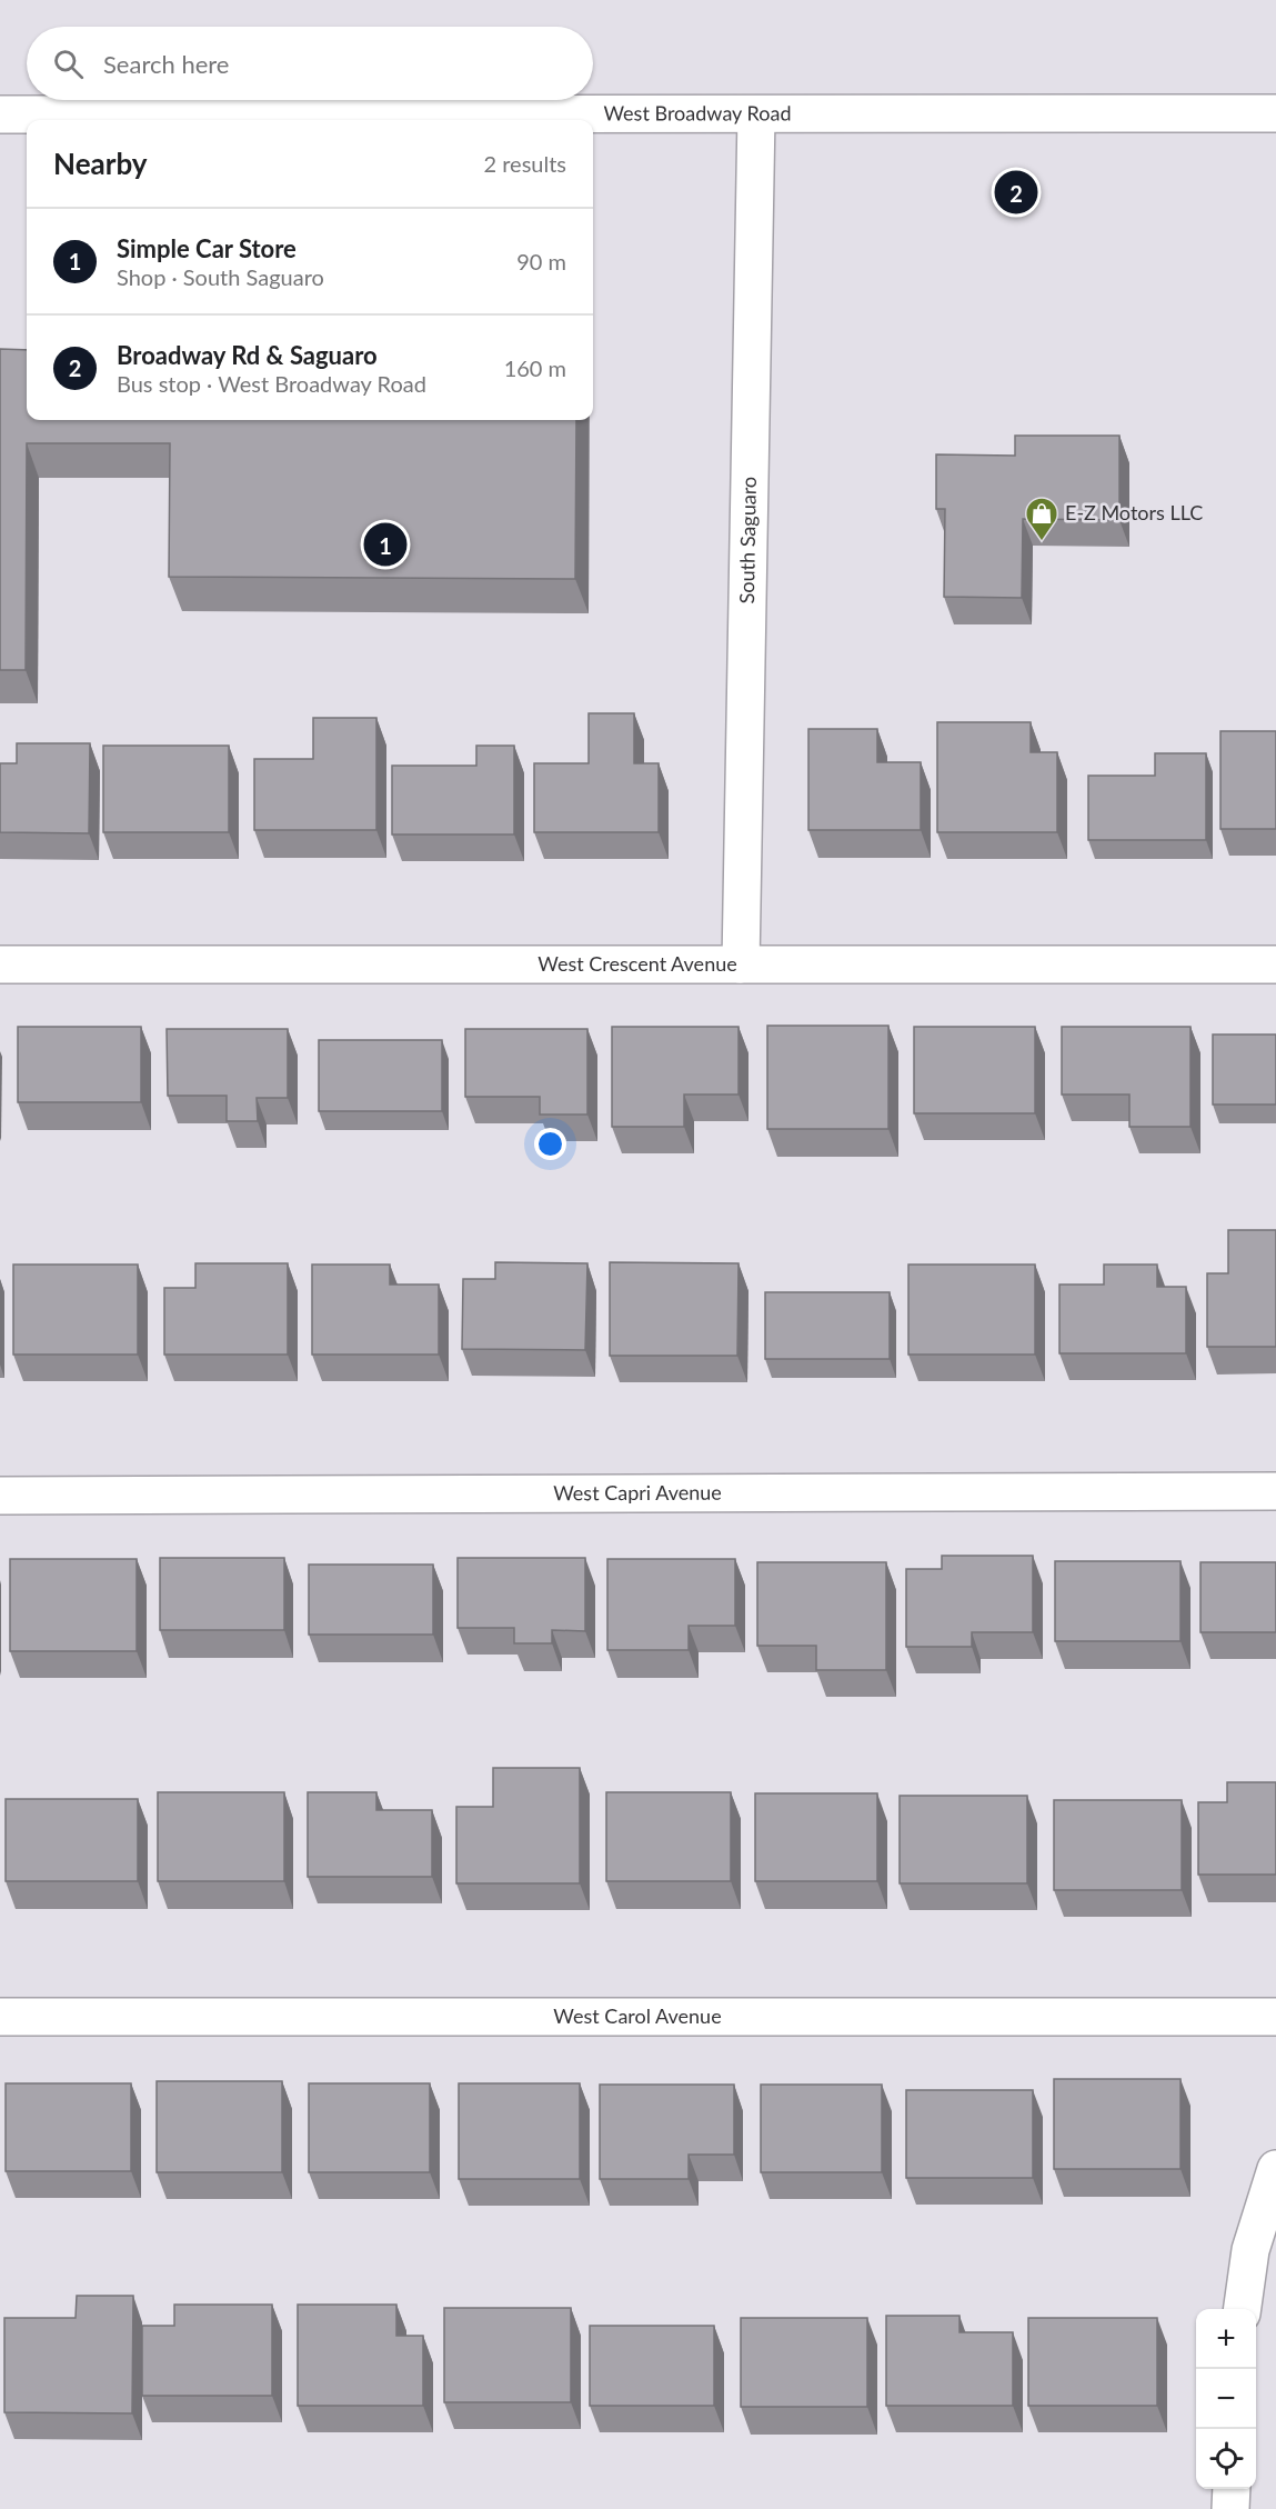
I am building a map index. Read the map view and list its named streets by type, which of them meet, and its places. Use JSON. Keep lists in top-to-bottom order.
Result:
{
  "streets": {
    "street": [
      "West Broadway Road",
      "South Saguaro",
      "West Crescent Avenue",
      "West Capri Avenue",
      "West Carol Avenue"
    ]
  },
  "crossings": [
    ["West Broadway Road", "South Saguaro"],
    ["South Saguaro", "West Crescent Avenue"]
  ],
  "places": {
    "shop": ["E-Z Motors LLC"]
  },
  "page": {
    "search": "Search here",
    "heading": ["Nearby", "2 results"],
    "pins": ["2", "1"],
    "list": [
      {
        "mark": "1",
        "name": "Simple Car Store",
        "note": "Shop · South Saguaro",
        "value": "90 m"
      },
      {
        "mark": "2",
        "name": "Broadway Rd & Saguaro",
        "note": "Bus stop · West Broadway Road",
        "value": "160 m"
      }
    ],
    "map_buttons": ["+", "−"]
  }
}
